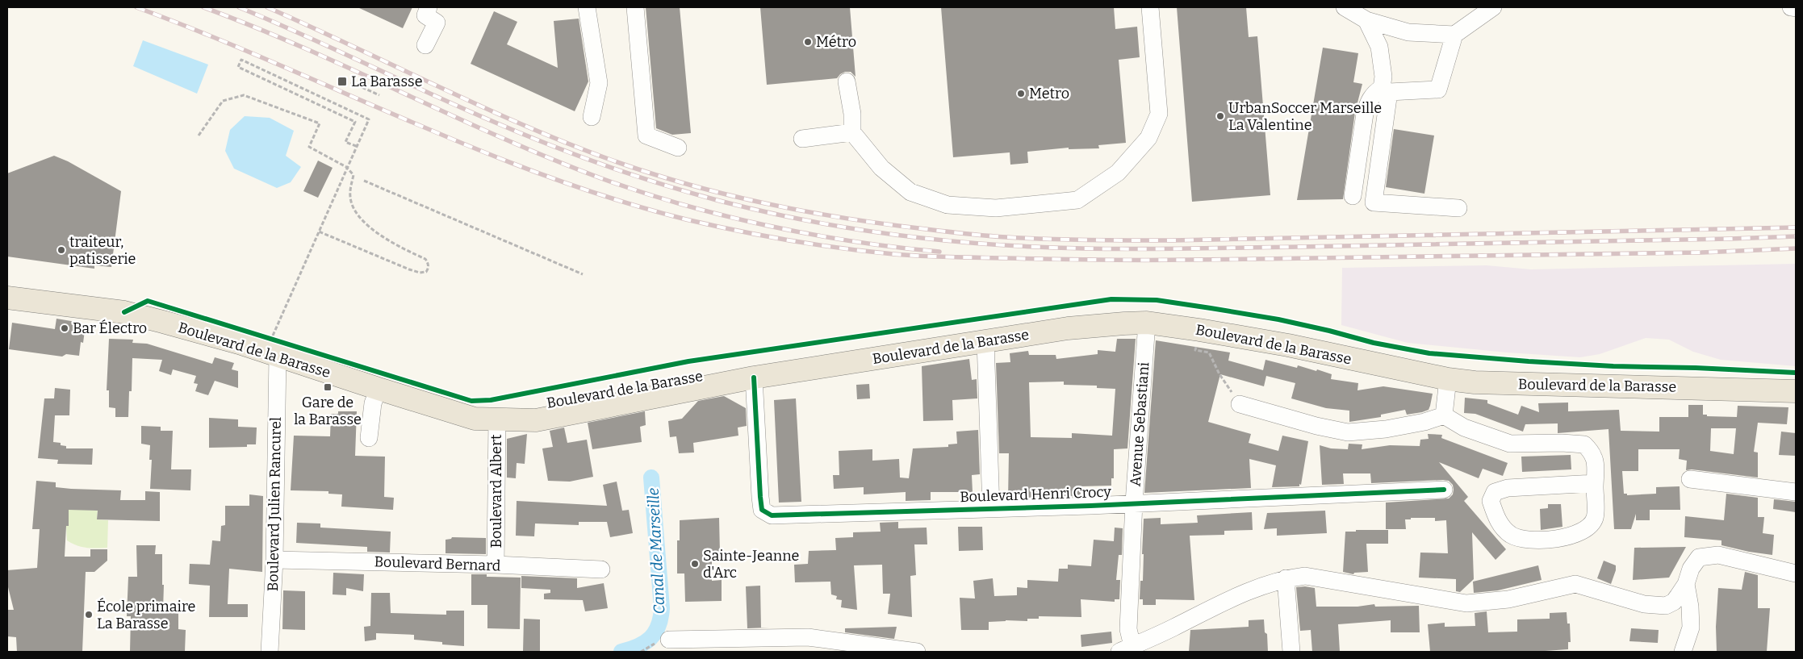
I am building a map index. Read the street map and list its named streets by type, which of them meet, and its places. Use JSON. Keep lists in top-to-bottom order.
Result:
{
  "streets": {
    "main road": ["Boulevard de la Barasse"],
    "street": [
      "Avenue Sebastiani",
      "Boulevard Albert",
      "Boulevard Henri Crocy",
      "Boulevard Julien Rancurel",
      "Boulevard Bernard"
    ]
  },
  "crossings": [
    ["Boulevard de la Barasse", "Avenue Sebastiani"],
    ["Boulevard de la Barasse", "Boulevard Albert"],
    ["Boulevard de la Barasse", "Boulevard Henri Crocy"],
    ["Boulevard de la Barasse", "Boulevard Julien Rancurel"],
    ["Avenue Sebastiani", "Boulevard Henri Crocy"],
    ["Boulevard Albert", "Boulevard Bernard"],
    ["Boulevard Julien Rancurel", "Boulevard Bernard"]
  ],
  "water": ["Canal de Marseille"],
  "places": {
    "other": [
      "Métro",
      "Metro",
      "UrbanSoccer Marseille La Valentine",
      "traiteur, patisserie",
      "Bar Électro",
      "Sainte-Jeanne d'Arc",
      "École primaire La Barasse"
    ],
    "transit": ["La Barasse", "Gare de la Barasse"]
  }
}
